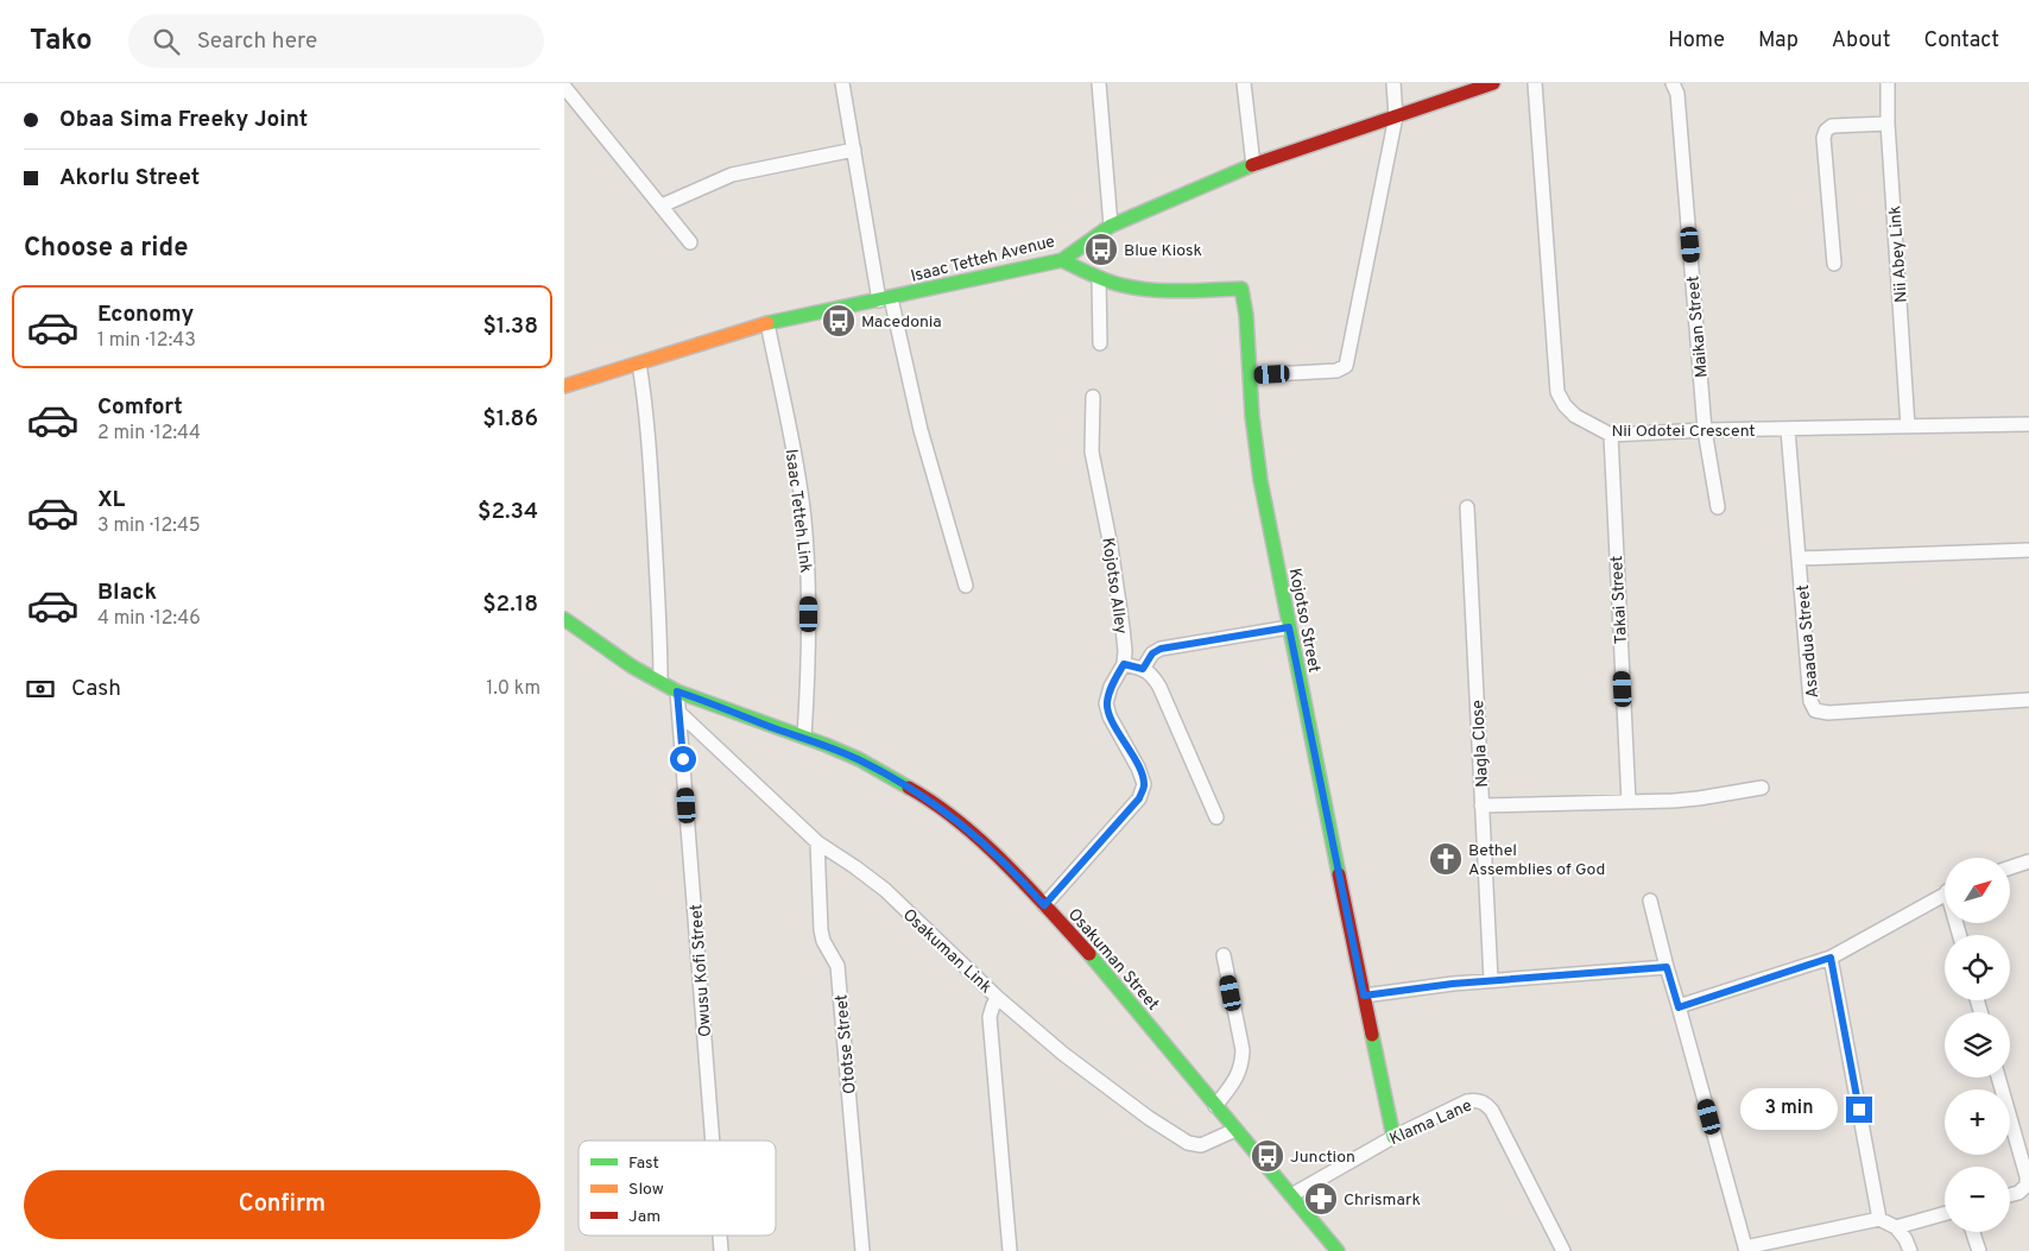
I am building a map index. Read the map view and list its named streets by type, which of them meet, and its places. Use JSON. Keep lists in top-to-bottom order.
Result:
{
  "streets": {
    "street": [
      "Nii Abey Link",
      "Isaac Tetteh Avenue",
      "Maikan Street",
      "Nii Odotei Crescent",
      "Isaac Tetteh Link",
      "Kojotso Alley",
      "Takai Street",
      "Kojotso Street",
      "Asaadua Street",
      "Nagla Close",
      "Osakuman Link",
      "Osakuman Street",
      "Owusu Kofi Street",
      "Ototse Street",
      "Klama Lane"
    ]
  },
  "crossings": [
    ["Nii Abey Link", "Nii Odotei Crescent"],
    ["Isaac Tetteh Avenue", "Isaac Tetteh Link"],
    ["Isaac Tetteh Avenue", "Kojotso Street"],
    ["Maikan Street", "Nii Odotei Crescent"],
    ["Nii Odotei Crescent", "Takai Street"],
    ["Nii Odotei Crescent", "Asaadua Street"],
    ["Isaac Tetteh Link", "Osakuman Street"],
    ["Kojotso Street", "Klama Lane"],
    ["Osakuman Link", "Osakuman Street"],
    ["Osakuman Link", "Owusu Kofi Street"],
    ["Osakuman Link", "Ototse Street"],
    ["Osakuman Street", "Owusu Kofi Street"],
    ["Osakuman Street", "Klama Lane"]
  ],
  "places": {
    "bus stop": ["Blue Kiosk", "Macedonia", "Junction"],
    "church": ["Bethel Assemblies of God"],
    "pharmacy": ["Chrismark"]
  },
  "legend": ["Fast", "Slow", "Jam"],
  "north": "top right",
  "page": {
    "header": "Tako",
    "search": "Search here",
    "nav": [
      "Home",
      "Map",
      "About",
      "Contact"
    ],
    "banner": ["Obaa Sima Freeky Joint", "Akorlu Street"],
    "heading": "Choose a ride",
    "list": [
      {
        "name": "Economy",
        "note": "1 min · 12:43",
        "value": "$1.38"
      },
      {
        "name": "Comfort",
        "note": "2 min · 12:44",
        "value": "$1.86"
      },
      {
        "name": "XL",
        "note": "3 min · 12:45",
        "value": "$2.34"
      },
      {
        "name": "Black",
        "note": "4 min · 12:46",
        "value": "$2.18"
      }
    ],
    "pay": ["Cash", "1.0 km"],
    "map_buttons": ["+", "−"],
    "bubble": "3 min",
    "buttons": "Confirm"
  }
}
